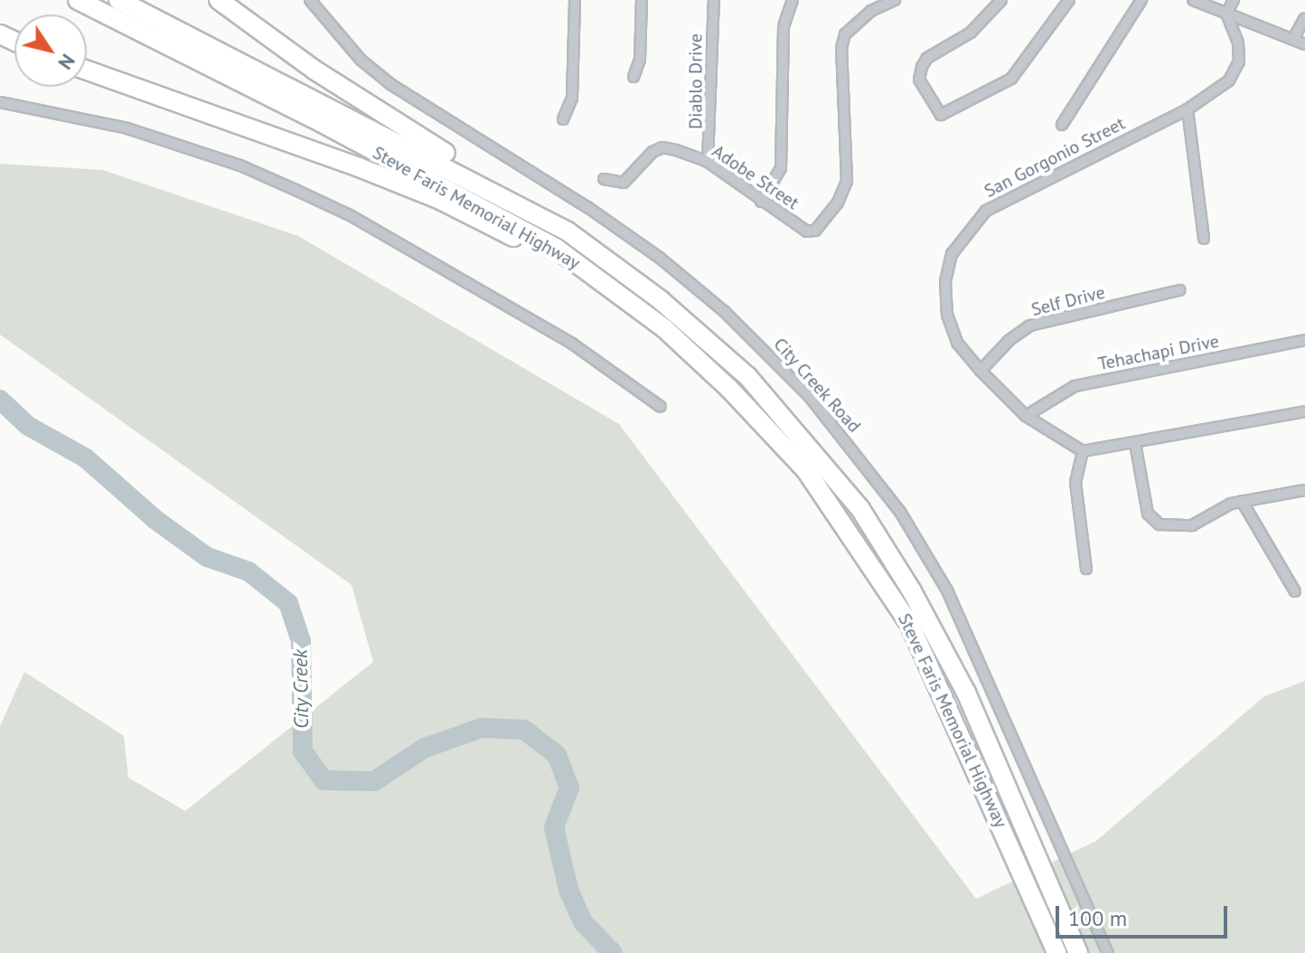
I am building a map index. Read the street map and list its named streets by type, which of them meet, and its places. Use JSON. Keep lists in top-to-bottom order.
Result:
{
  "streets": {
    "highway": ["Steve Faris Memorial Highway"],
    "street": [
      "Diablo Drive",
      "San Gorgonio Street",
      "Adobe Street",
      "Self Drive",
      "Tehachapi Drive",
      "City Creek Road"
    ]
  },
  "crossings": [
    ["Diablo Drive", "Adobe Street"],
    ["San Gorgonio Street", "Self Drive"],
    ["San Gorgonio Street", "Tehachapi Drive"]
  ],
  "water": ["City Creek"],
  "scale_bar": "100 m",
  "north": "bottom right"
}
